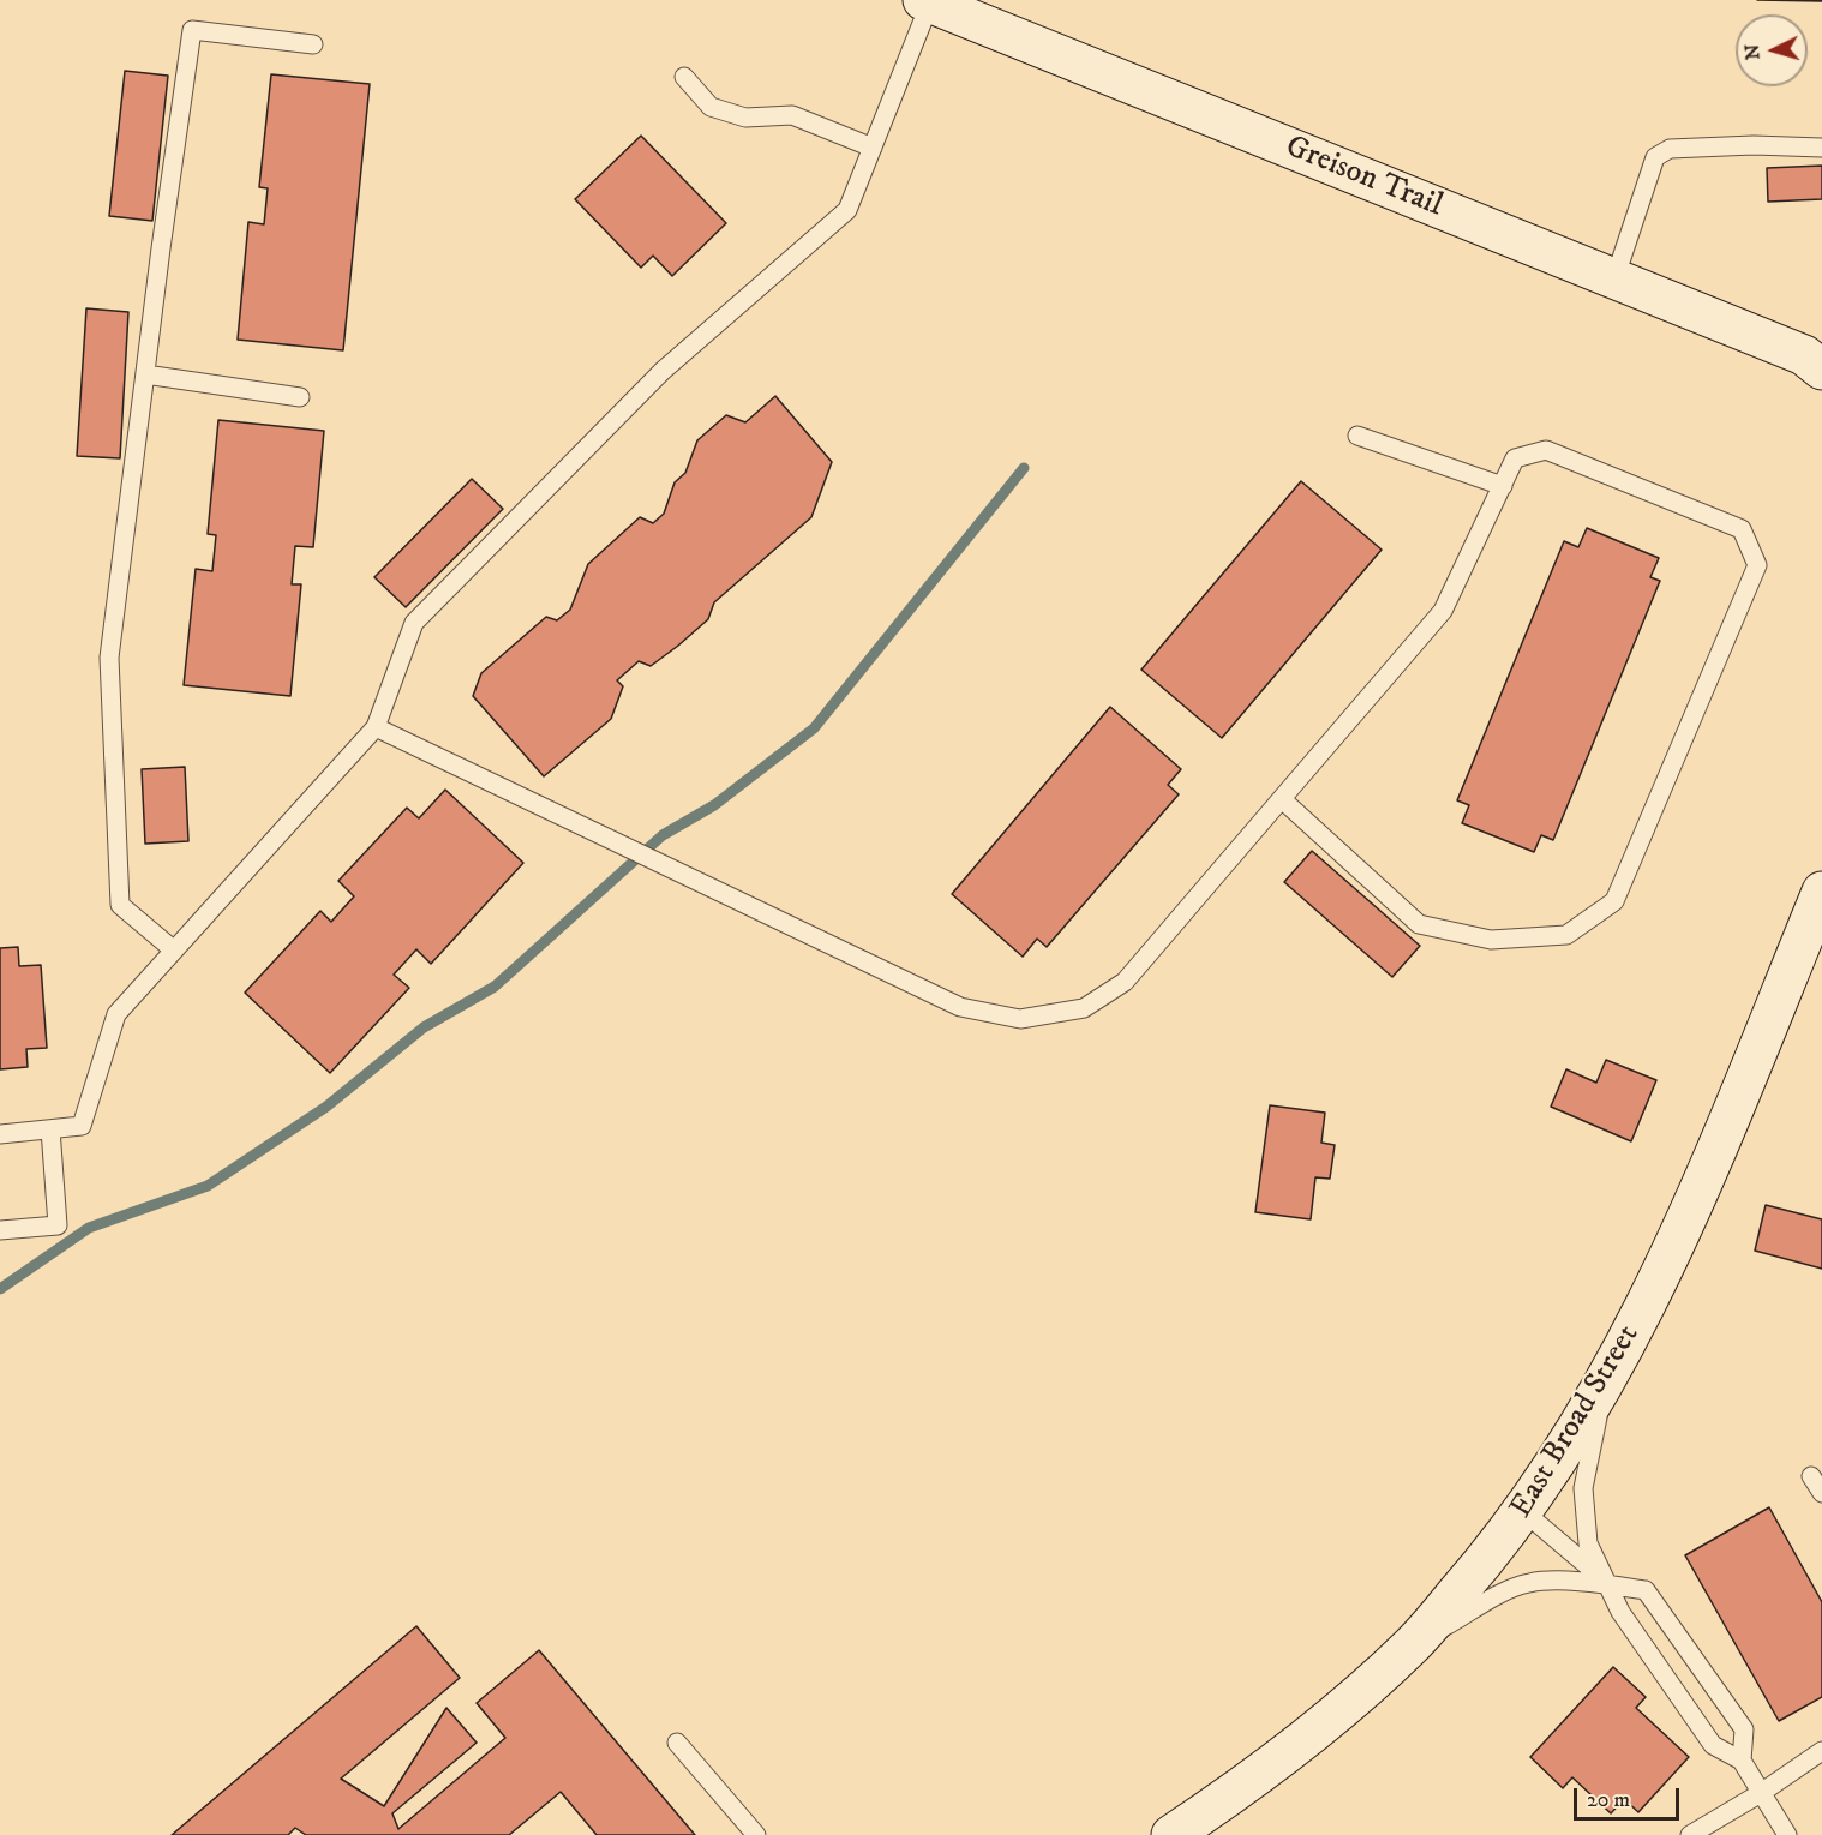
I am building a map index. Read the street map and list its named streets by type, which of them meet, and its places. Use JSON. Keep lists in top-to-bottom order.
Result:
{
  "streets": {
    "street": ["Greison Trail", "East Broad Street"]
  },
  "scale_bar": "20 m",
  "north": "left"
}
